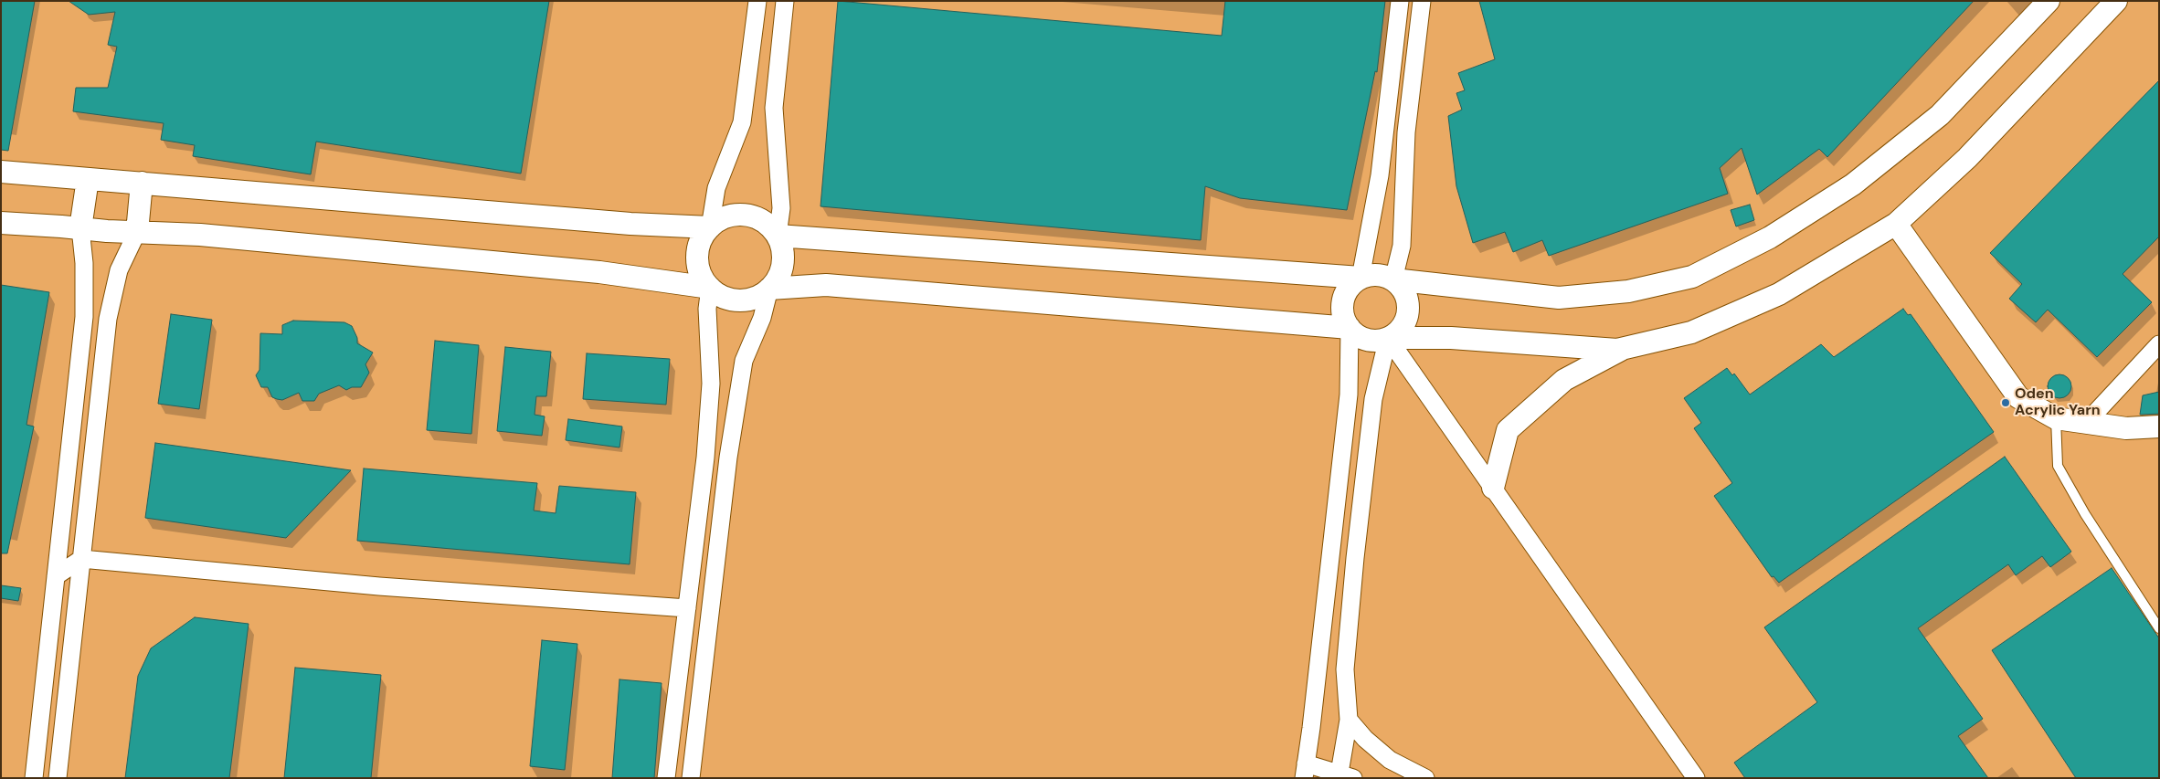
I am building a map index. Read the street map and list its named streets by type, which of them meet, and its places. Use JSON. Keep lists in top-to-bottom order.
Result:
{
  "places": ["Oden Acrylic Yarn"]
}
